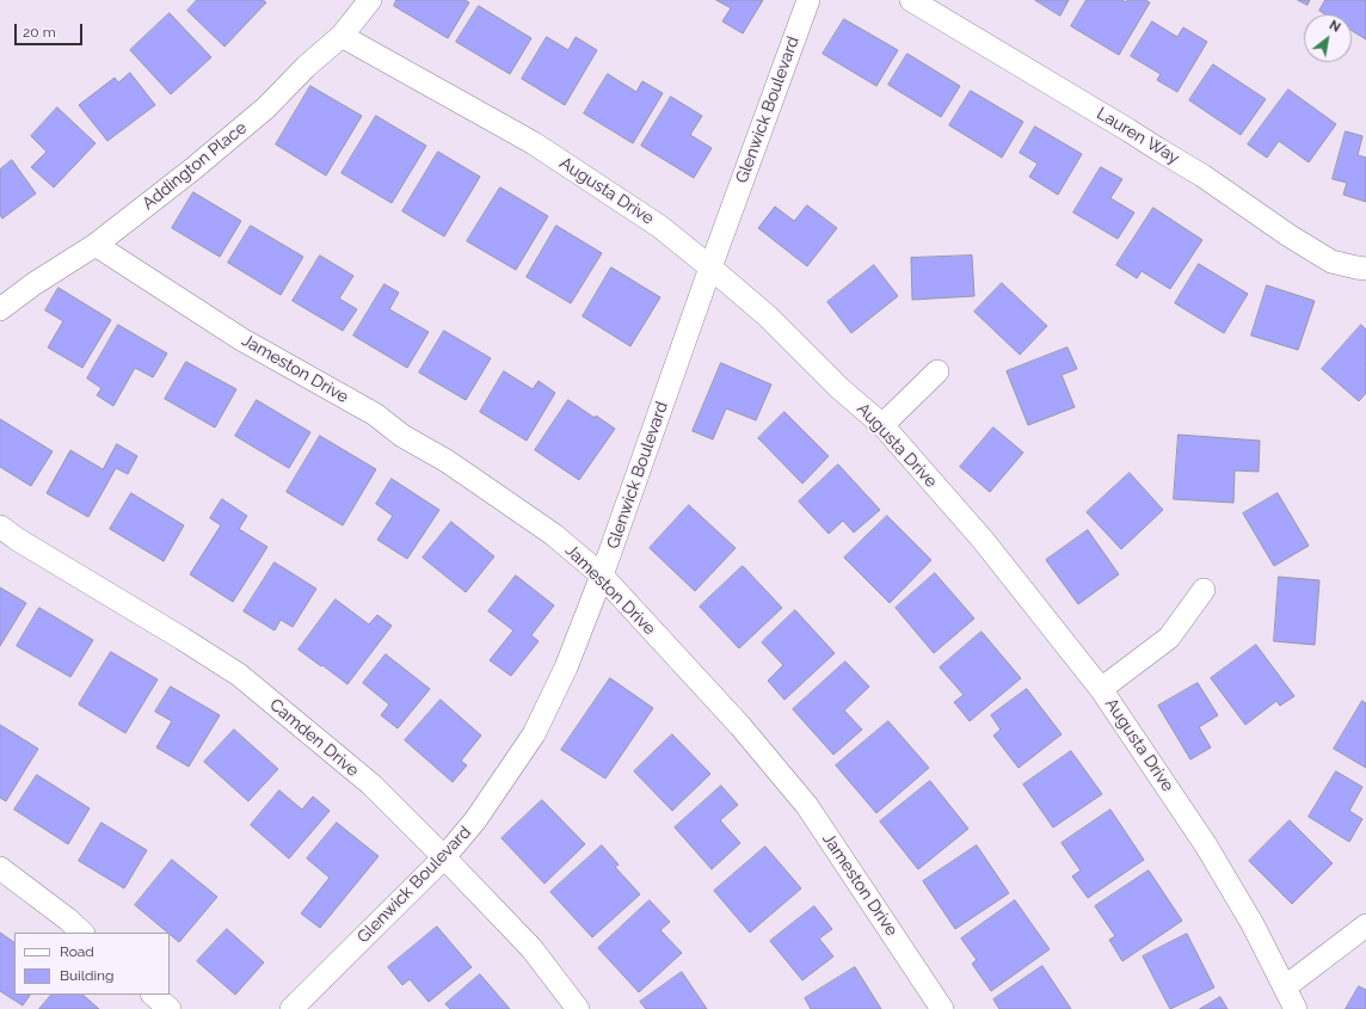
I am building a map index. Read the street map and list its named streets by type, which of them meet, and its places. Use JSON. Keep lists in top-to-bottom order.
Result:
{
  "streets": {
    "street": [
      "Glenwick Boulevard",
      "Lauren Way",
      "Addington Place",
      "Augusta Drive",
      "Jameston Drive",
      "Camden Drive"
    ]
  },
  "crossings": [
    ["Glenwick Boulevard", "Augusta Drive"],
    ["Glenwick Boulevard", "Jameston Drive"],
    ["Glenwick Boulevard", "Camden Drive"],
    ["Addington Place", "Augusta Drive"],
    ["Addington Place", "Jameston Drive"]
  ],
  "legend": ["Road", "Building"],
  "scale_bar": "20 m",
  "north": "top right"
}
